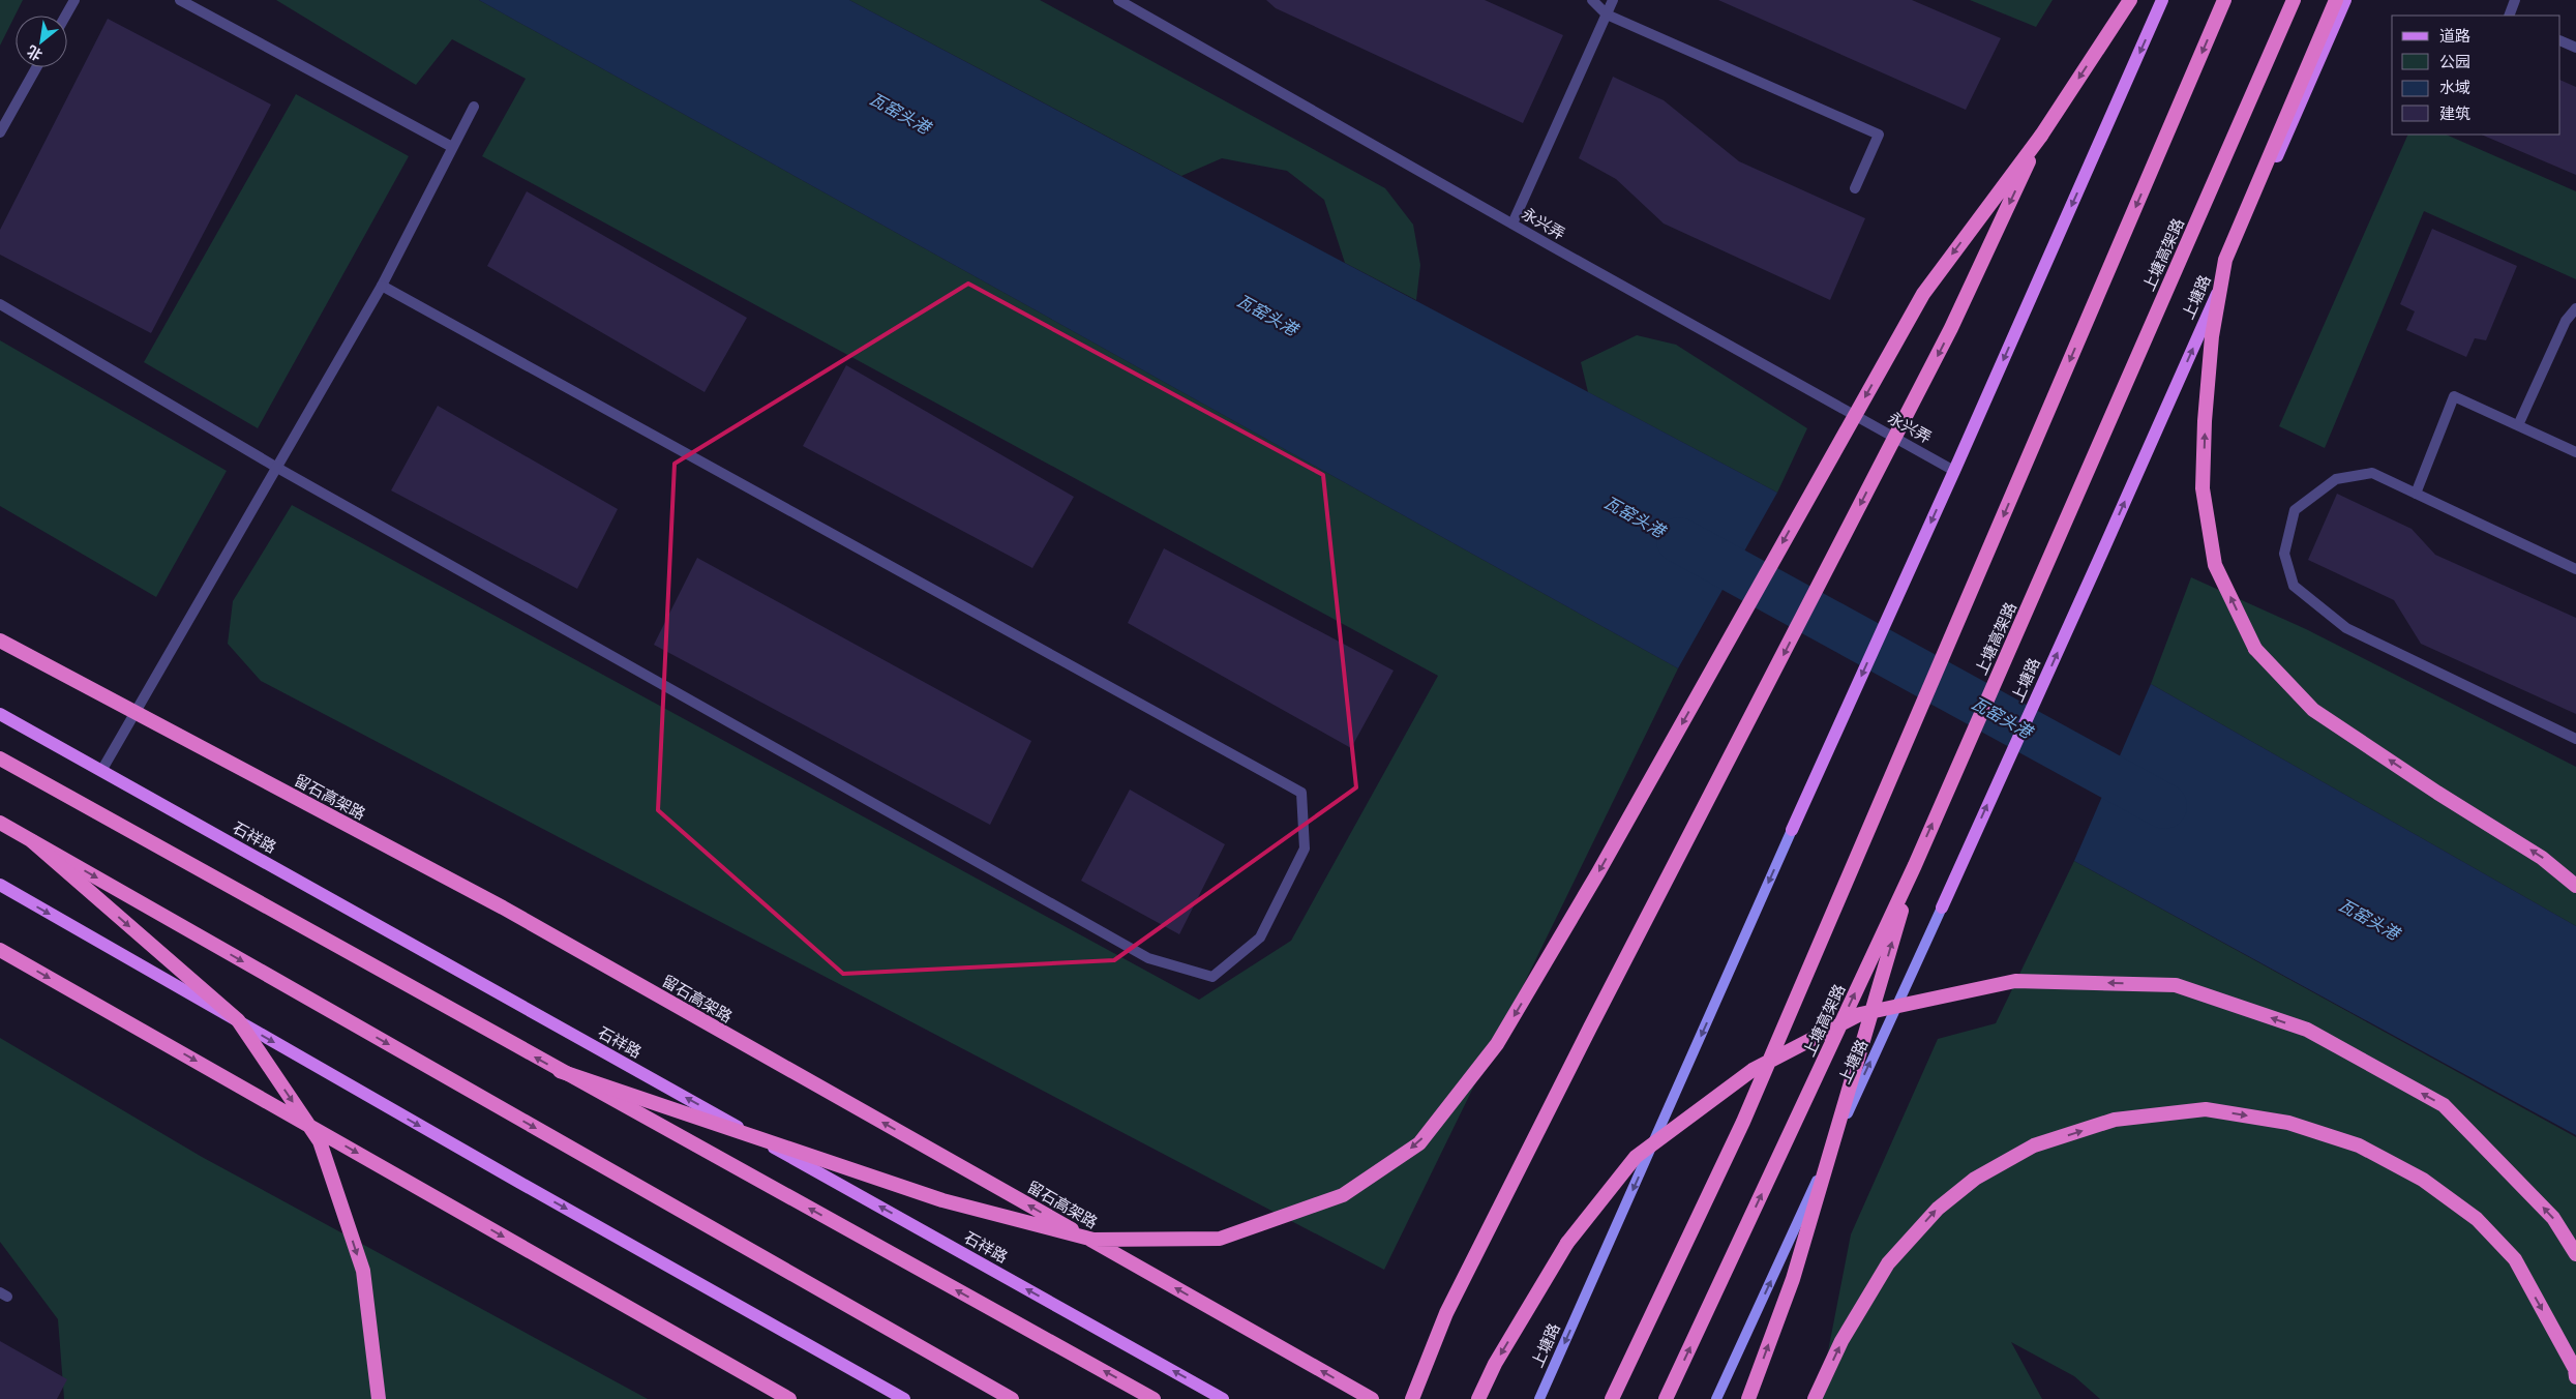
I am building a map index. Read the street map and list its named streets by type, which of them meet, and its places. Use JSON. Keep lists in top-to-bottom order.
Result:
{
  "streets": {
    "highway": ["上塘高架路", "留石高架路"],
    "main road": ["上塘路", "石祥路"],
    "street": ["永兴弄"]
  },
  "crossings": [
    ["永兴弄", "上塘路"]
  ],
  "one_way": ["石祥路"],
  "water": ["瓦窑头港"],
  "legend": [
    "道路",
    "公园",
    "水域",
    "建筑"
  ],
  "north": "bottom left"
}
